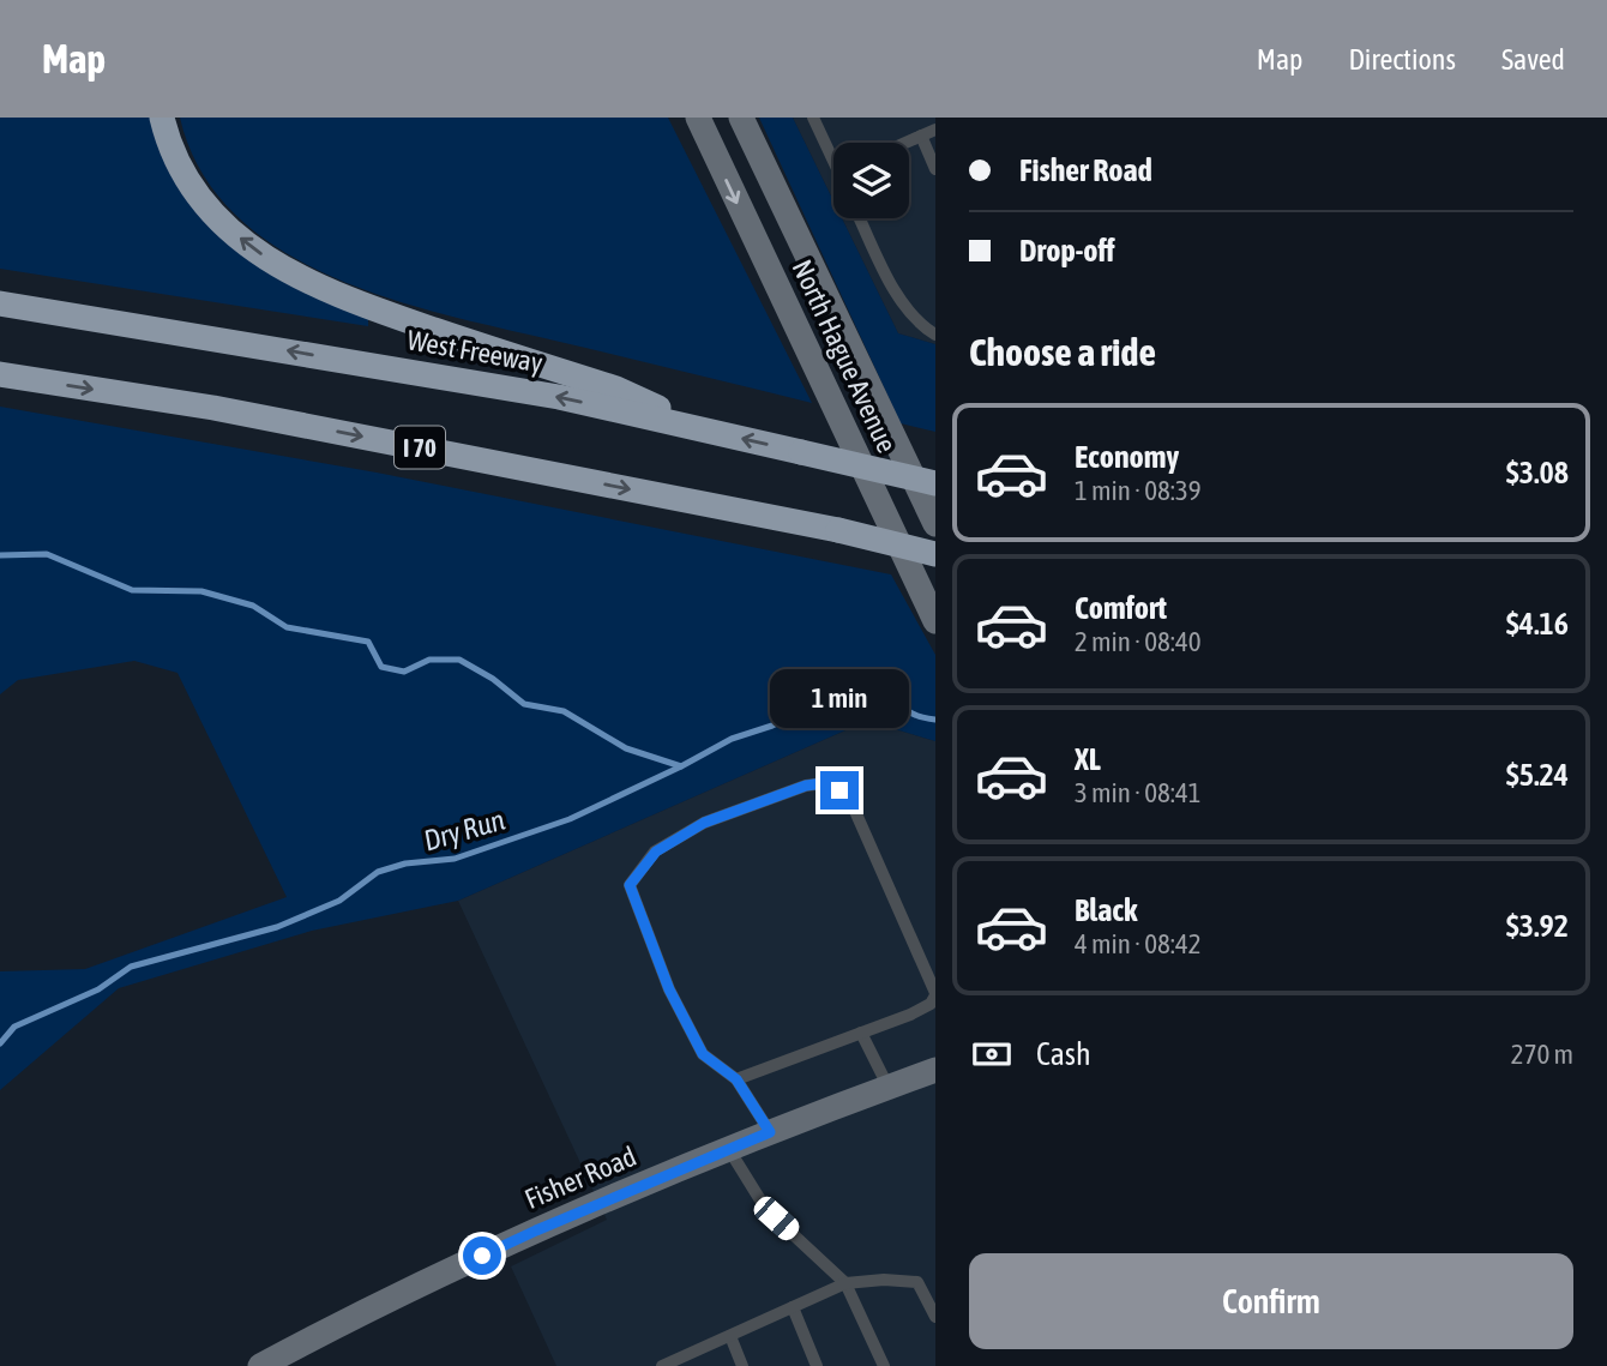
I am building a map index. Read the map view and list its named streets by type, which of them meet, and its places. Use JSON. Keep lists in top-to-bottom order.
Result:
{
  "streets": {
    "highway": ["West Freeway", "I 70"],
    "main road": ["North Hague Avenue", "Fisher Road"]
  },
  "water": ["Dry Run"],
  "page": {
    "header": "Map",
    "nav": ["Map", "Directions", "Saved"],
    "banner": ["Fisher Road", "Drop-off"],
    "heading": "Choose a ride",
    "list": [
      {
        "name": "Economy",
        "note": "1 min · 08:39",
        "value": "$3.08"
      },
      {
        "name": "Comfort",
        "note": "2 min · 08:40",
        "value": "$4.16"
      },
      {
        "name": "XL",
        "note": "3 min · 08:41",
        "value": "$5.24"
      },
      {
        "name": "Black",
        "note": "4 min · 08:42",
        "value": "$3.92"
      }
    ],
    "bubble": "1 min",
    "pay": ["Cash", "270 m"],
    "buttons": "Confirm"
  }
}
